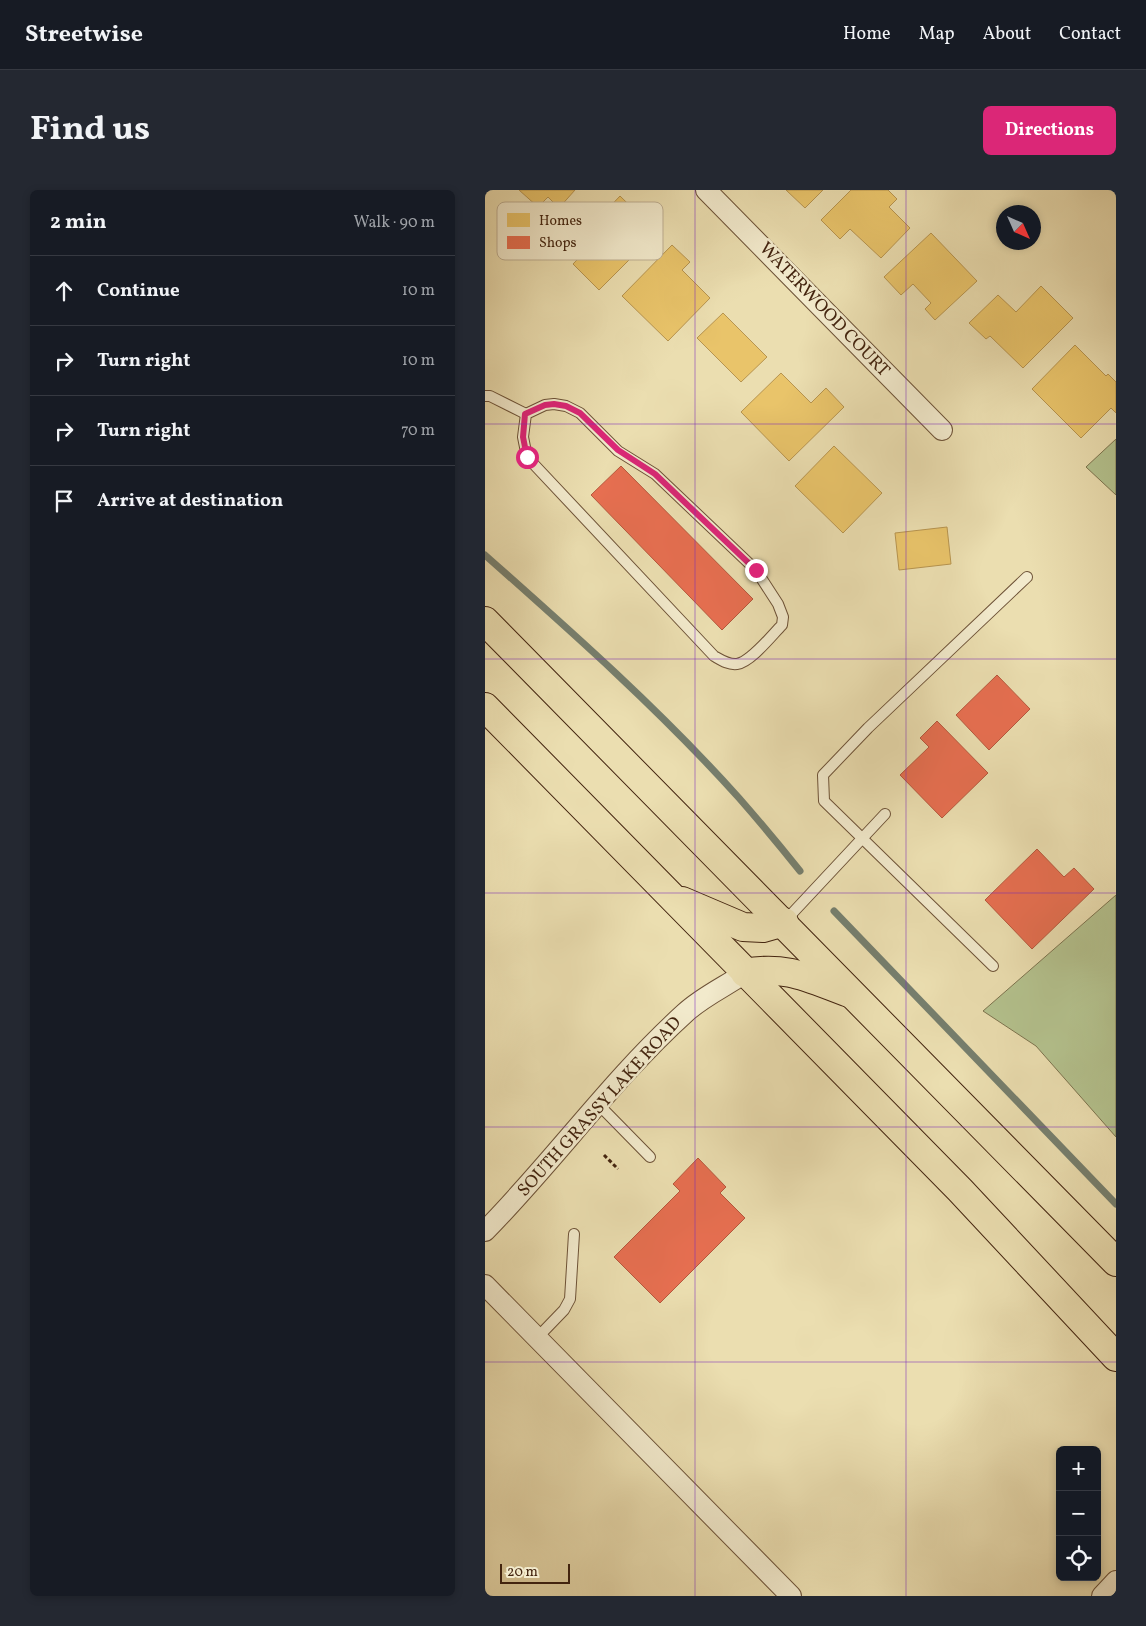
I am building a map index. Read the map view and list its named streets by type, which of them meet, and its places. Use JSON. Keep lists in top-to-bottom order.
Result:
{
  "streets": {
    "street": ["WATERWOOD COURT", "SOUTH GRASSY LAKE ROAD"]
  },
  "legend": ["Homes", "Shops"],
  "scale_bar": "20 m",
  "north": "bottom right",
  "page": {
    "header": "Streetwise",
    "nav": [
      "Home",
      "Map",
      "About",
      "Contact"
    ],
    "title": "Find us",
    "buttons": "Directions",
    "heading": ["2 min", "Walk · 90 m"],
    "list": [
      ["Continue", "10 m"],
      ["Turn right", "10 m"],
      ["Turn right", "70 m"],
      "Arrive at destination"
    ],
    "map_buttons": ["+", "−"],
    "scale": "20 m"
  }
}
